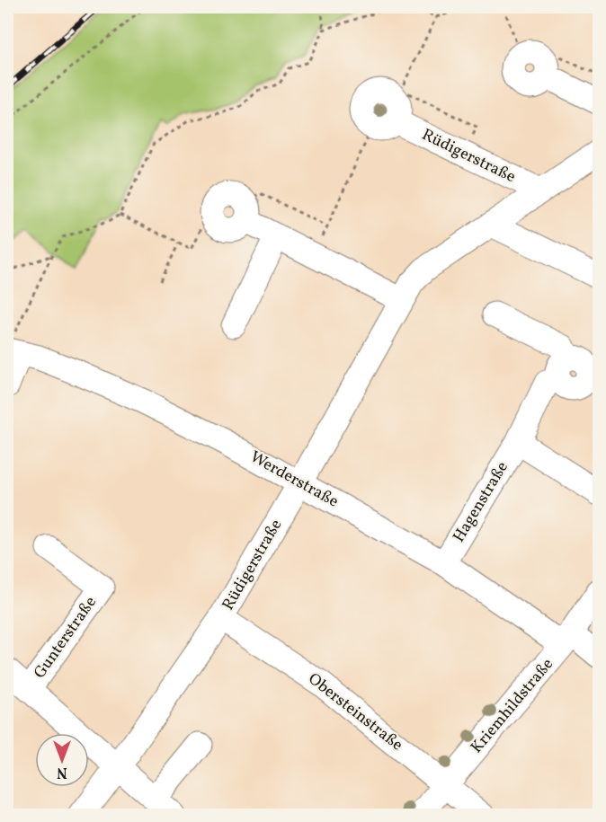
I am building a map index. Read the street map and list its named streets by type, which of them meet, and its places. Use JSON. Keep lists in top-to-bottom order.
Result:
{
  "streets": {
    "street": [
      "Rüdigerstraße",
      "Werderstraße",
      "Hagenstraße",
      "Gunterstraße",
      "Kriemhildstraße",
      "Obersteinstraße"
    ]
  },
  "crossings": [
    ["Rüdigerstraße", "Werderstraße"],
    ["Rüdigerstraße", "Gunterstraße"],
    ["Rüdigerstraße", "Obersteinstraße"],
    ["Werderstraße", "Hagenstraße"],
    ["Werderstraße", "Kriemhildstraße"],
    ["Kriemhildstraße", "Obersteinstraße"]
  ],
  "north": "bottom"
}
